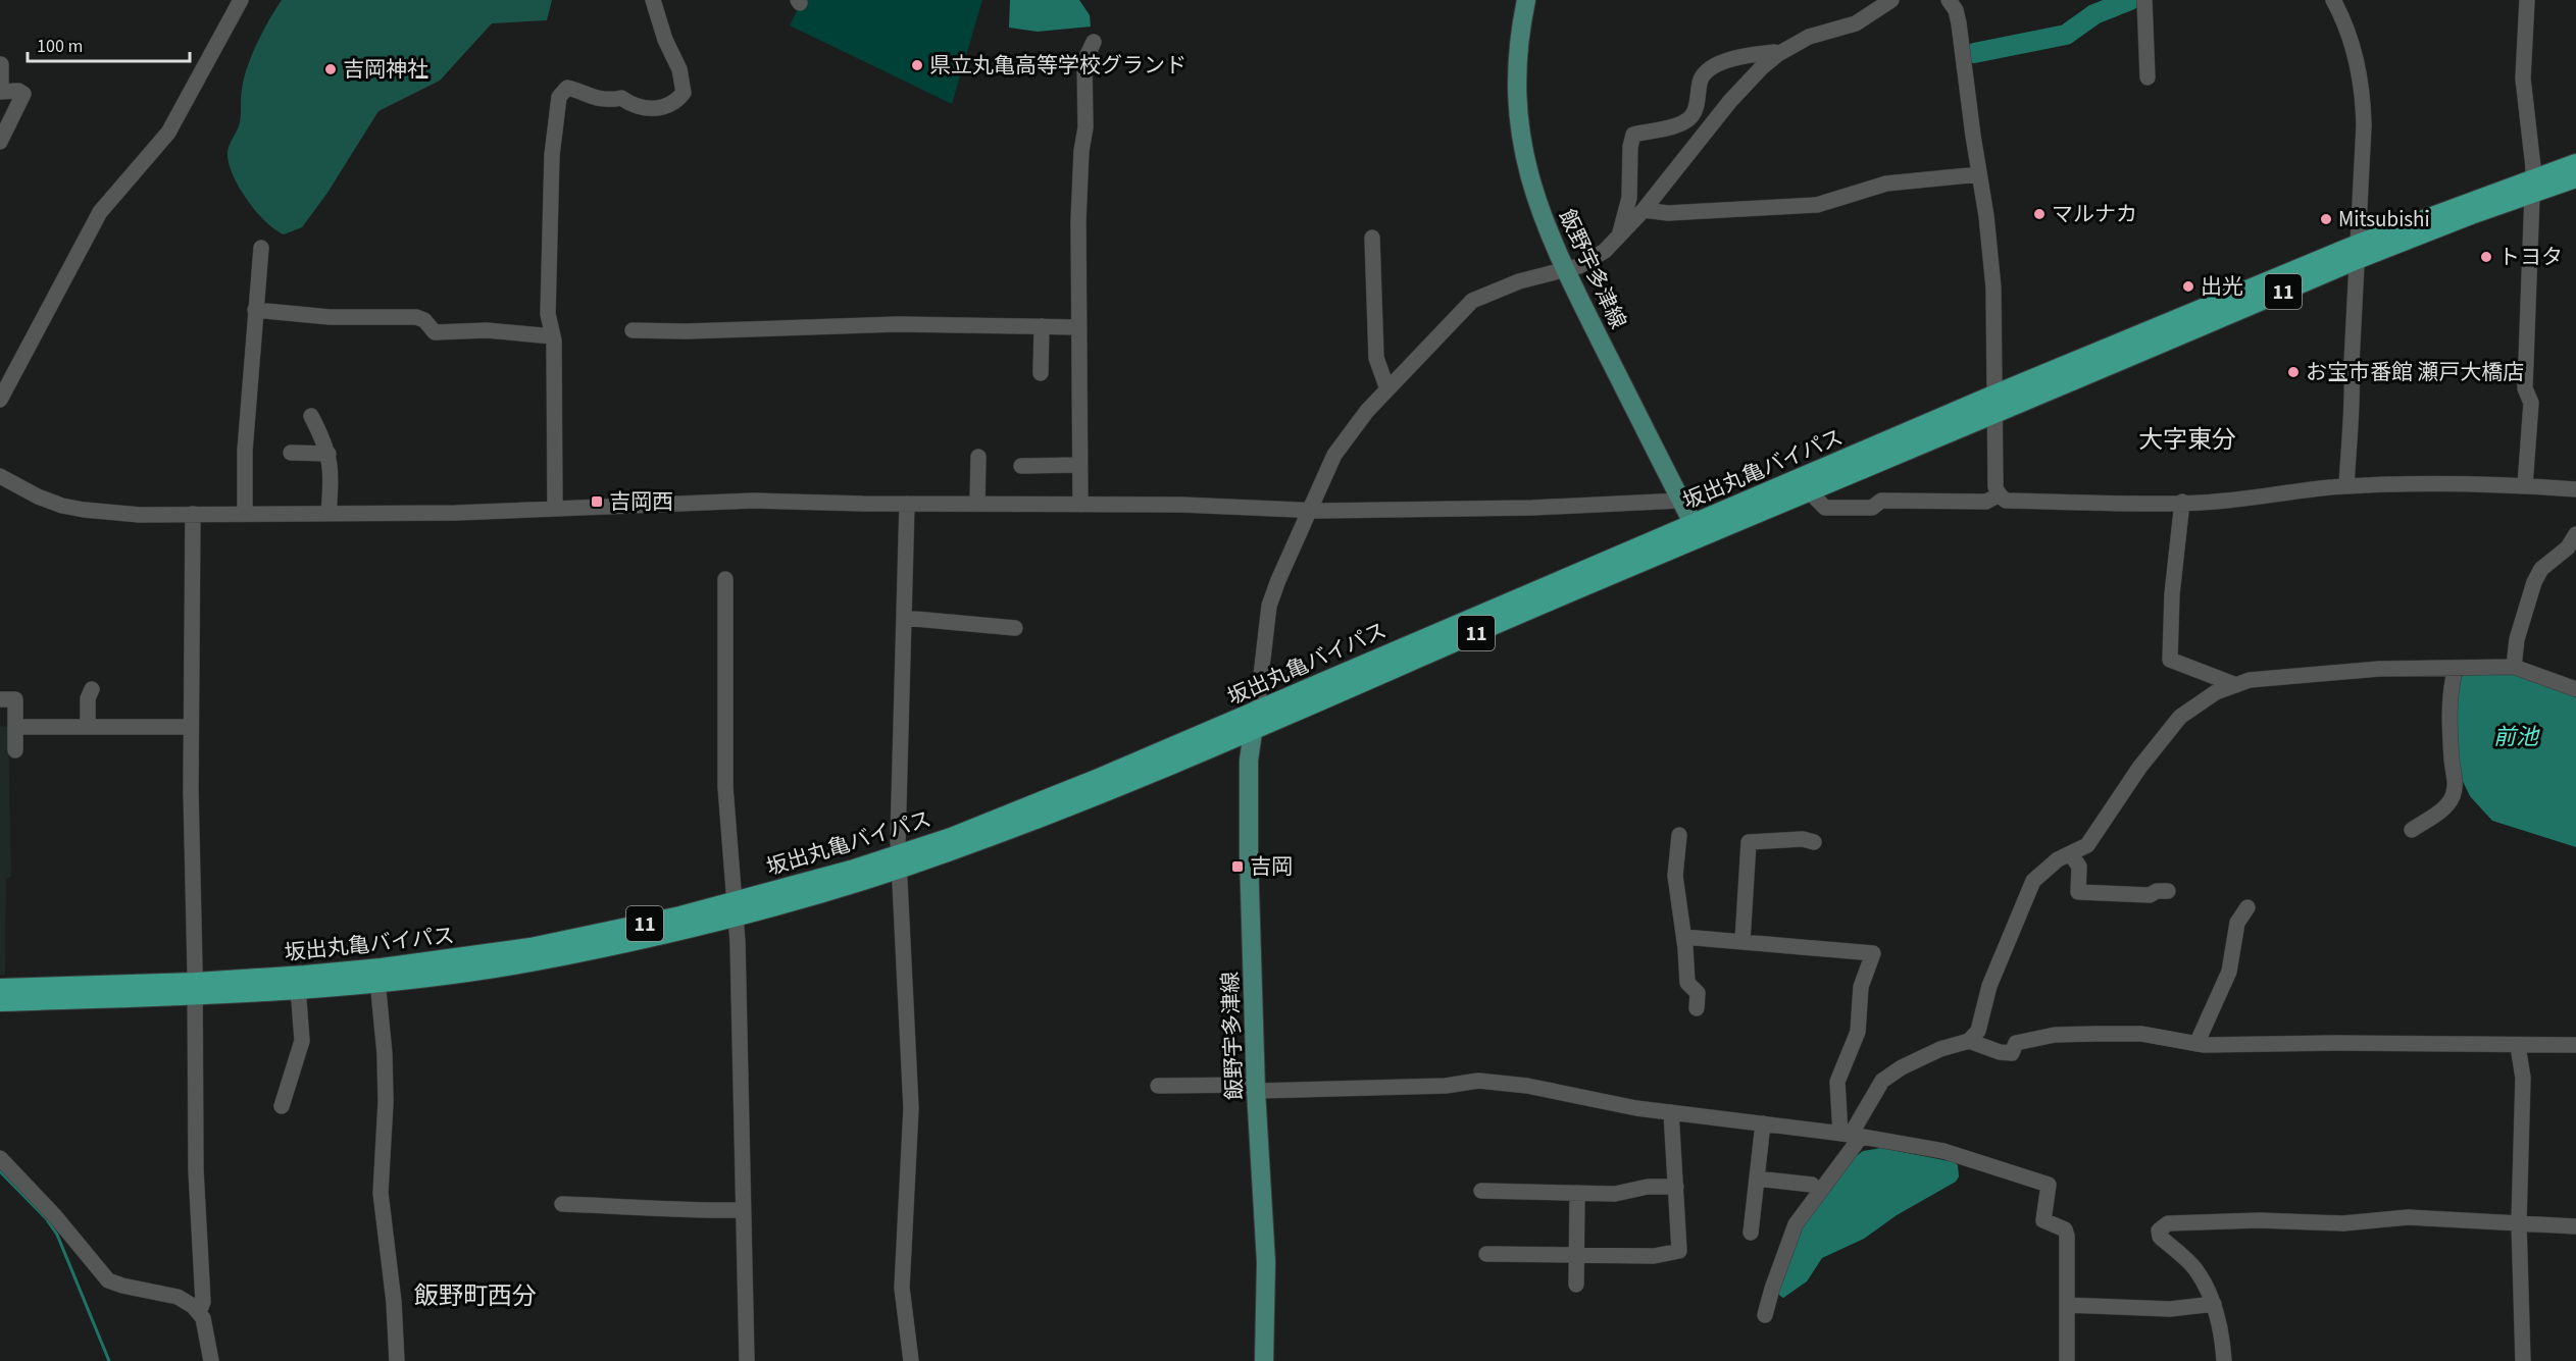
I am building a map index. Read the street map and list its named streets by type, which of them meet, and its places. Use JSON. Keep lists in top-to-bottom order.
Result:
{
  "streets": {
    "highway": ["11", "坂出丸亀バイパス"],
    "main road": ["飯野宇多津線"]
  },
  "crossings": [
    ["飯野宇多津線", "坂出丸亀バイパス"]
  ],
  "districts": ["大字東分", "飯野町西分"],
  "water": ["前池"],
  "places": {
    "other": [
      "県立丸亀高等学校グランド",
      "吉岡神社",
      "マルナカ",
      "Mitsubishi",
      "トヨタ",
      "出光",
      "お宝市番館 瀬戸大橋店"
    ],
    "transit": ["吉岡西", "吉岡"]
  },
  "scale_bar": "100 m"
}
